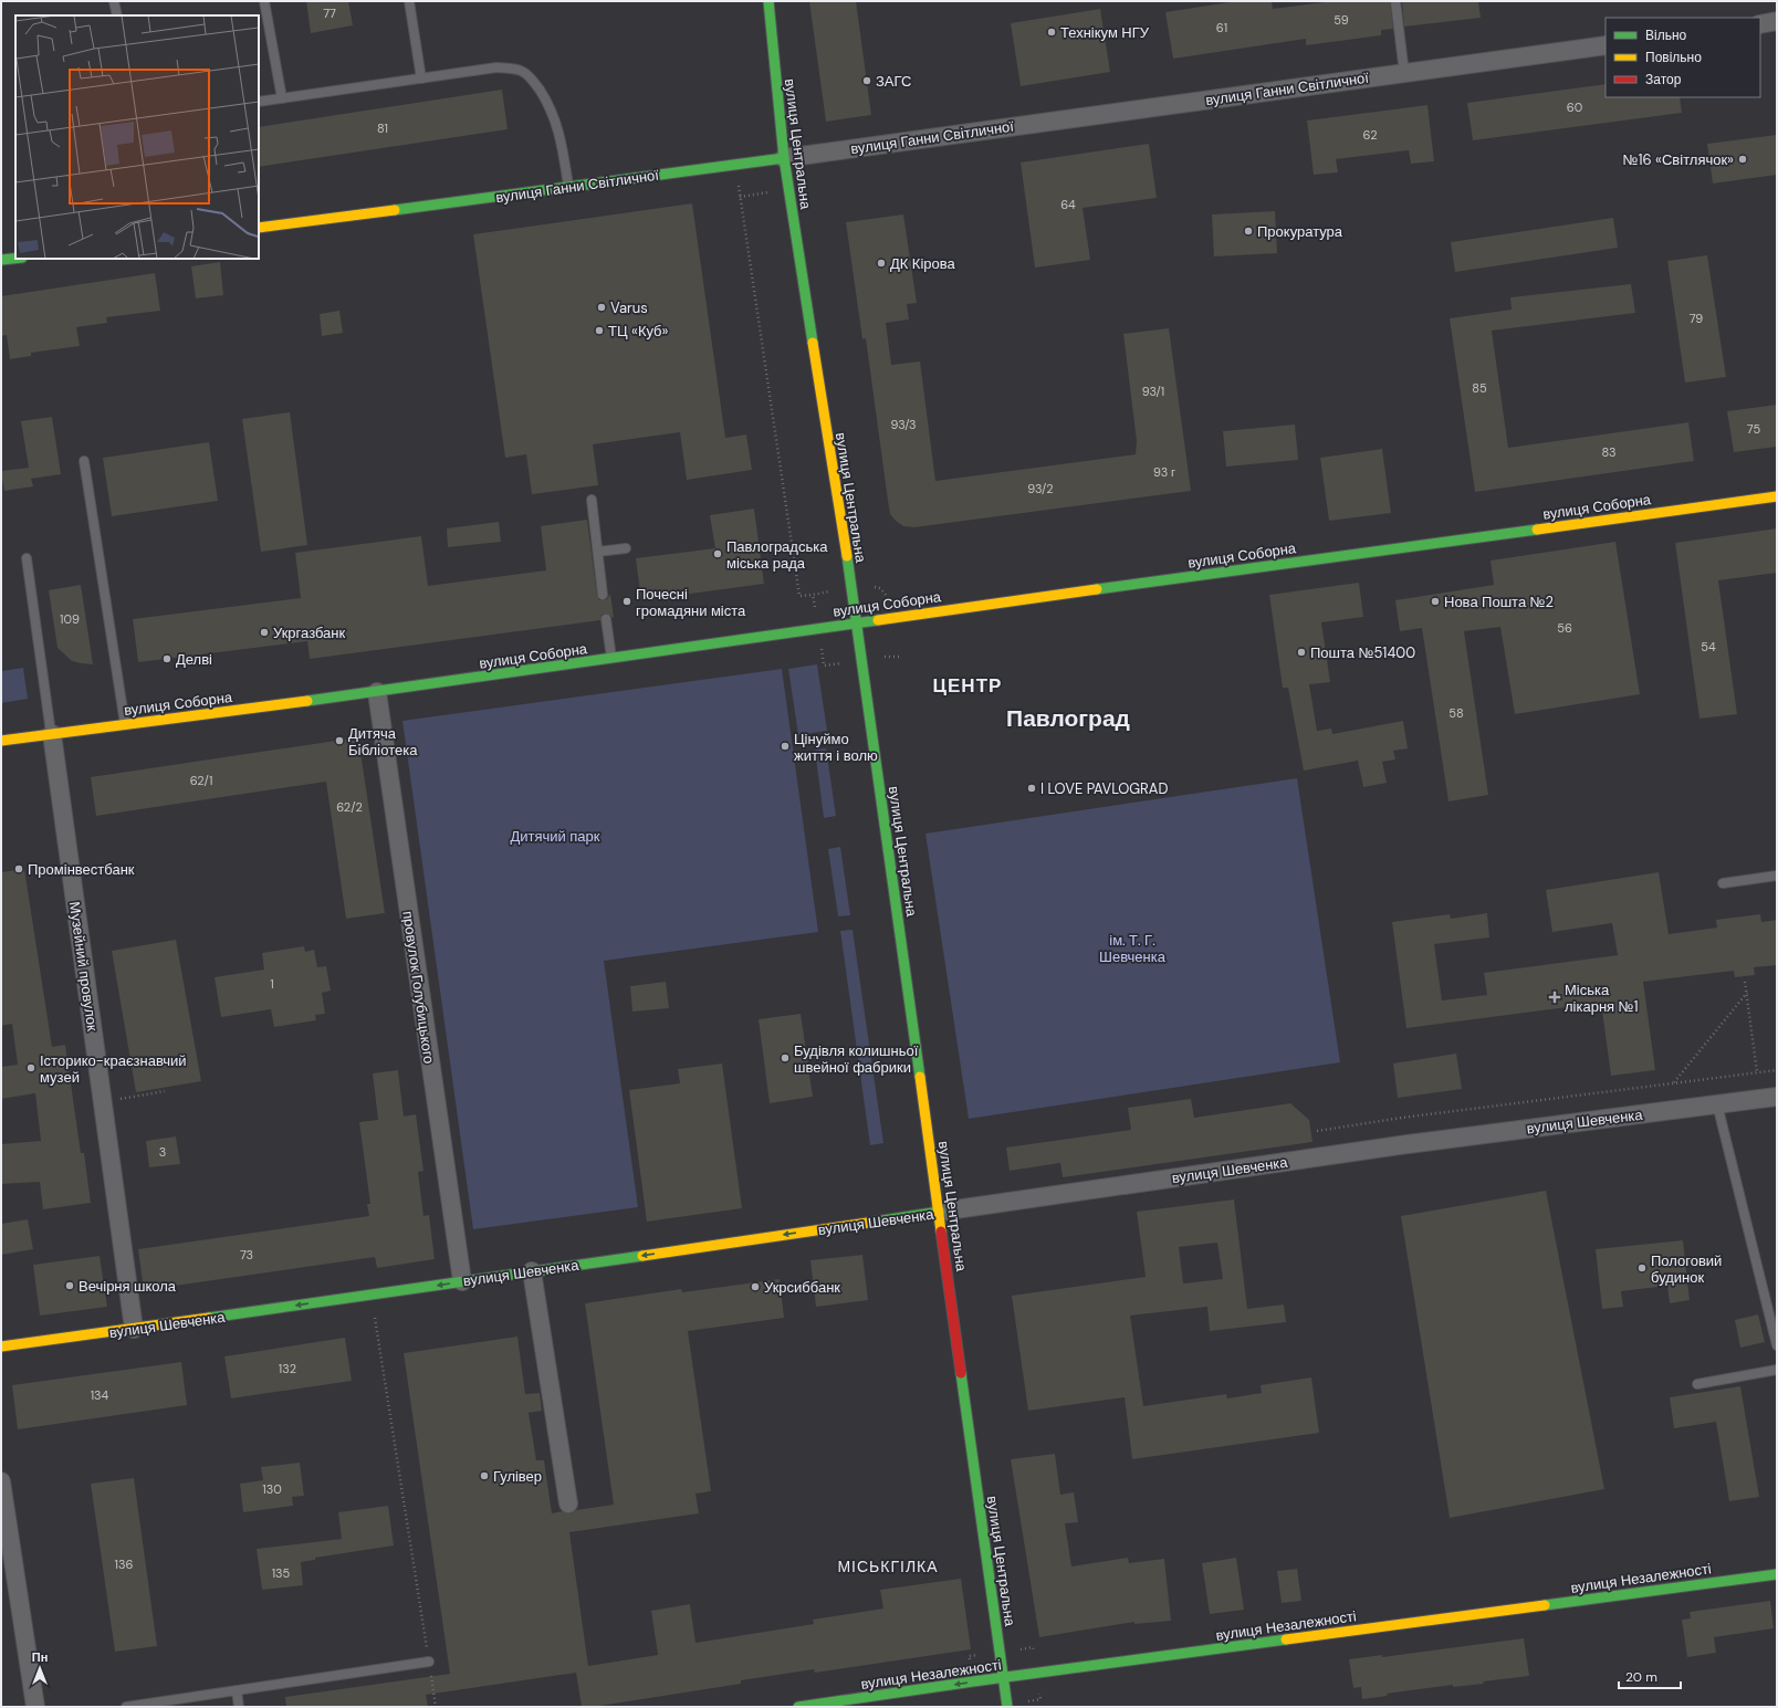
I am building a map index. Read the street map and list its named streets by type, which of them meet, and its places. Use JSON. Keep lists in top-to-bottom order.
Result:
{
  "streets": {
    "street": [
      "вулиця Ганни Світличної",
      "вулиця Центральна",
      "вулиця Соборна",
      "Музейний провулок",
      "провулок Голубицького",
      "вулиця Шевченка",
      "вулиця Незалежності"
    ]
  },
  "crossings": [
    ["вулиця Ганни Світличної", "вулиця Центральна"],
    ["вулиця Центральна", "вулиця Соборна"],
    ["вулиця Центральна", "вулиця Шевченка"],
    ["вулиця Центральна", "вулиця Незалежності"],
    ["вулиця Соборна", "Музейний провулок"],
    ["вулиця Соборна", "провулок Голубицького"],
    ["Музейний провулок", "вулиця Шевченка"],
    ["провулок Голубицького", "вулиця Шевченка"]
  ],
  "one_way": ["вулиця Шевченка"],
  "districts": ["ЦЕНТР", "Павлоград", "МІСЬКГІЛКА"],
  "parks": ["Дитячий парк", "ім. Т. Г. Шевченка"],
  "places": {
    "other": [
      "Технікум НГУ",
      "ЗАГС",
      "№16 «Світлячок»",
      "Прокуратура",
      "ДК Кірова",
      "Varus",
      "ТЦ «Куб»",
      "Павлоградська міська рада",
      "Почесні громадяни міста",
      "Нова Пошта №2",
      "Укргазбанк",
      "Пошта №51400",
      "Делві",
      "Дитяча Бiблiотека",
      "Цінуймо життя і волю",
      "I LOVE PAVLOGRAD",
      "Промінвестбанк",
      "Будівля колишньої швейної фабрики",
      "Історико-краєзнавчий музей",
      "Пологовий будинок",
      "Вечірня школа",
      "Укрсиббанк",
      "Гулівер"
    ],
    "health": ["Міська лікарня №1"]
  },
  "house_numbers": [
    "77",
    "59",
    "61",
    "60",
    "81",
    "62",
    "64",
    "79",
    "85",
    "93/1",
    "93/3",
    "75",
    "83",
    "93 г",
    "93/2",
    "109",
    "56",
    "54",
    "58",
    "62/1",
    "62/2",
    "1",
    "3",
    "73",
    "132",
    "134",
    "130",
    "136",
    "135"
  ],
  "legend": ["Вільно", "Повільно", "Затор"],
  "scale_bar": "20 m",
  "north": "top"
}
